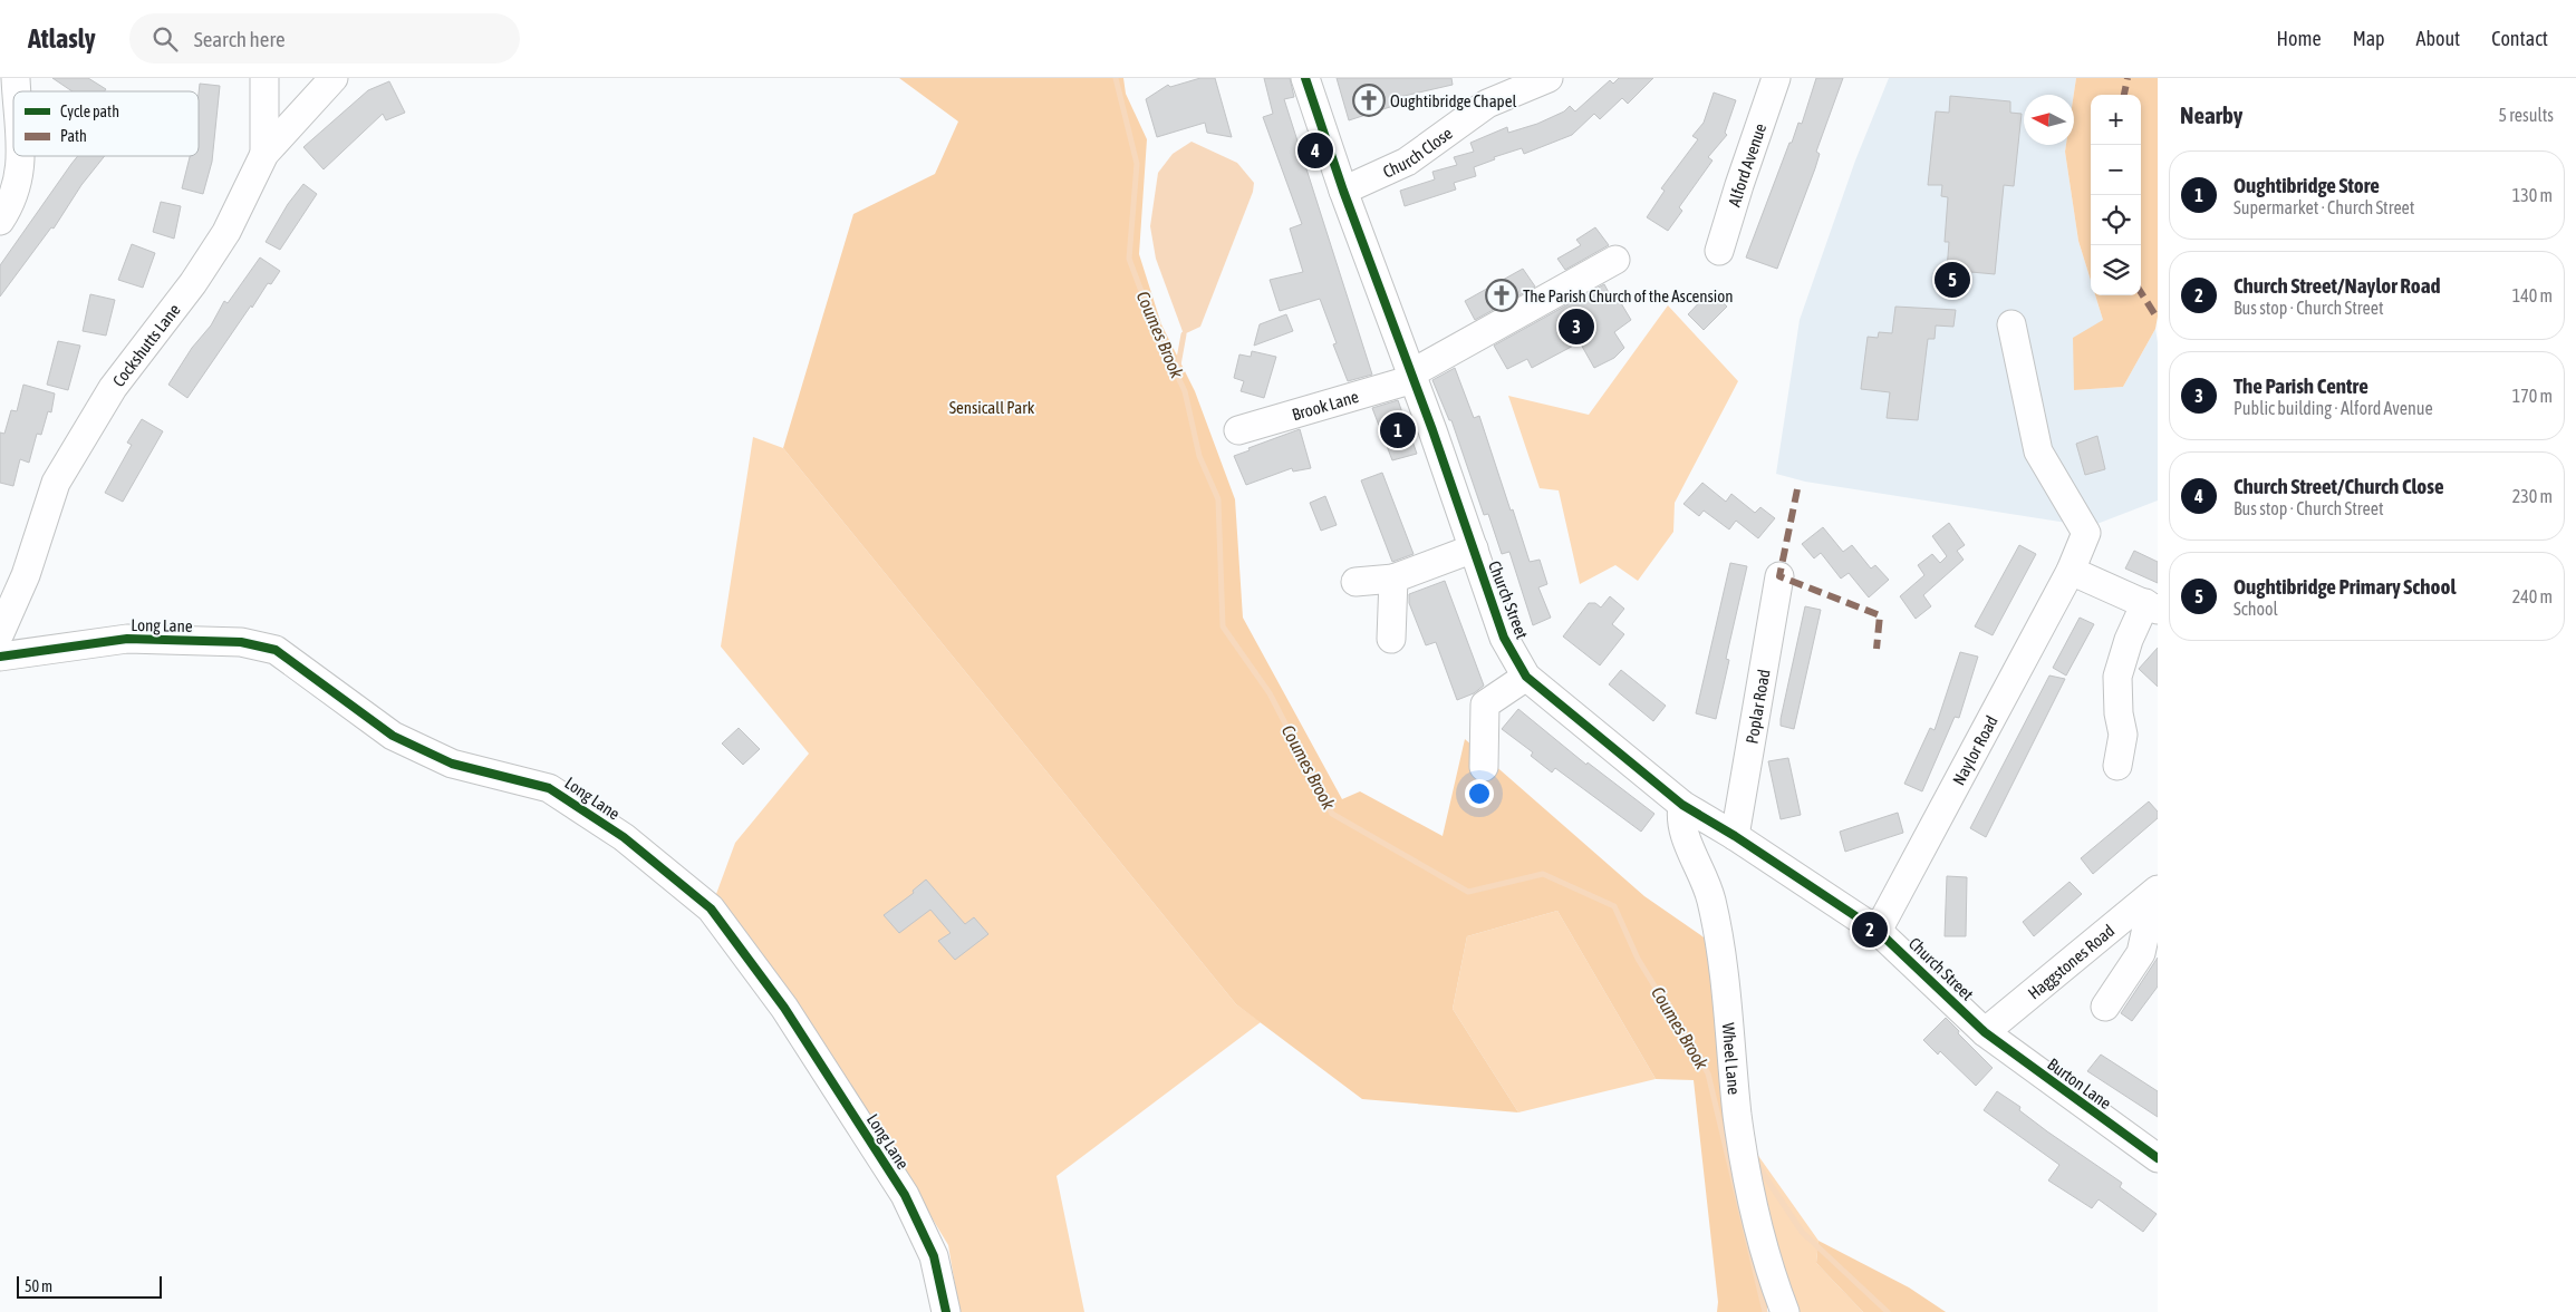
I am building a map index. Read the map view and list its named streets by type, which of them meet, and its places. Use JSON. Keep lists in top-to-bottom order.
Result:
{
  "streets": {
    "street": [
      "Church Close",
      "Alford Avenue",
      "Cockshutts Lane",
      "Brook Lane",
      "Church Street",
      "Long Lane",
      "Poplar Road",
      "Naylor Road",
      "Haggstones Road",
      "Wheel Lane",
      "Burton Lane"
    ]
  },
  "crossings": [
    ["Church Close", "Church Street"],
    ["Brook Lane", "Church Street"],
    ["Church Street", "Poplar Road"],
    ["Church Street", "Naylor Road"],
    ["Church Street", "Haggstones Road"],
    ["Church Street", "Wheel Lane"],
    ["Church Street", "Burton Lane"],
    ["Haggstones Road", "Burton Lane"]
  ],
  "water": ["Coumes Brook"],
  "parks": ["Sensicall Park"],
  "places": {
    "church": ["Oughtibridge Chapel", "The Parish Church of the Ascension"]
  },
  "legend": ["Cycle path", "Path"],
  "scale_bar": "50 m",
  "north": "left",
  "page": {
    "header": "Atlasly",
    "search": "Search here",
    "nav": [
      "Home",
      "Map",
      "About",
      "Contact"
    ],
    "heading": ["Nearby", "5 results"],
    "map_buttons": ["+", "−"],
    "pins": [
      "4",
      "5",
      "3",
      "1",
      "2"
    ],
    "list": [
      {
        "mark": "1",
        "name": "Oughtibridge Store",
        "note": "Supermarket · Church Street",
        "value": "130 m"
      },
      {
        "mark": "2",
        "name": "Church Street/Naylor Road",
        "note": "Bus stop · Church Street",
        "value": "140 m"
      },
      {
        "mark": "3",
        "name": "The Parish Centre",
        "note": "Public building · Alford Avenue",
        "value": "170 m"
      },
      {
        "mark": "4",
        "name": "Church Street/Church Close",
        "note": "Bus stop · Church Street",
        "value": "230 m"
      },
      {
        "mark": "5",
        "name": "Oughtibridge Primary School",
        "note": "School",
        "value": "240 m"
      }
    ],
    "scale": "50 m"
  }
}
